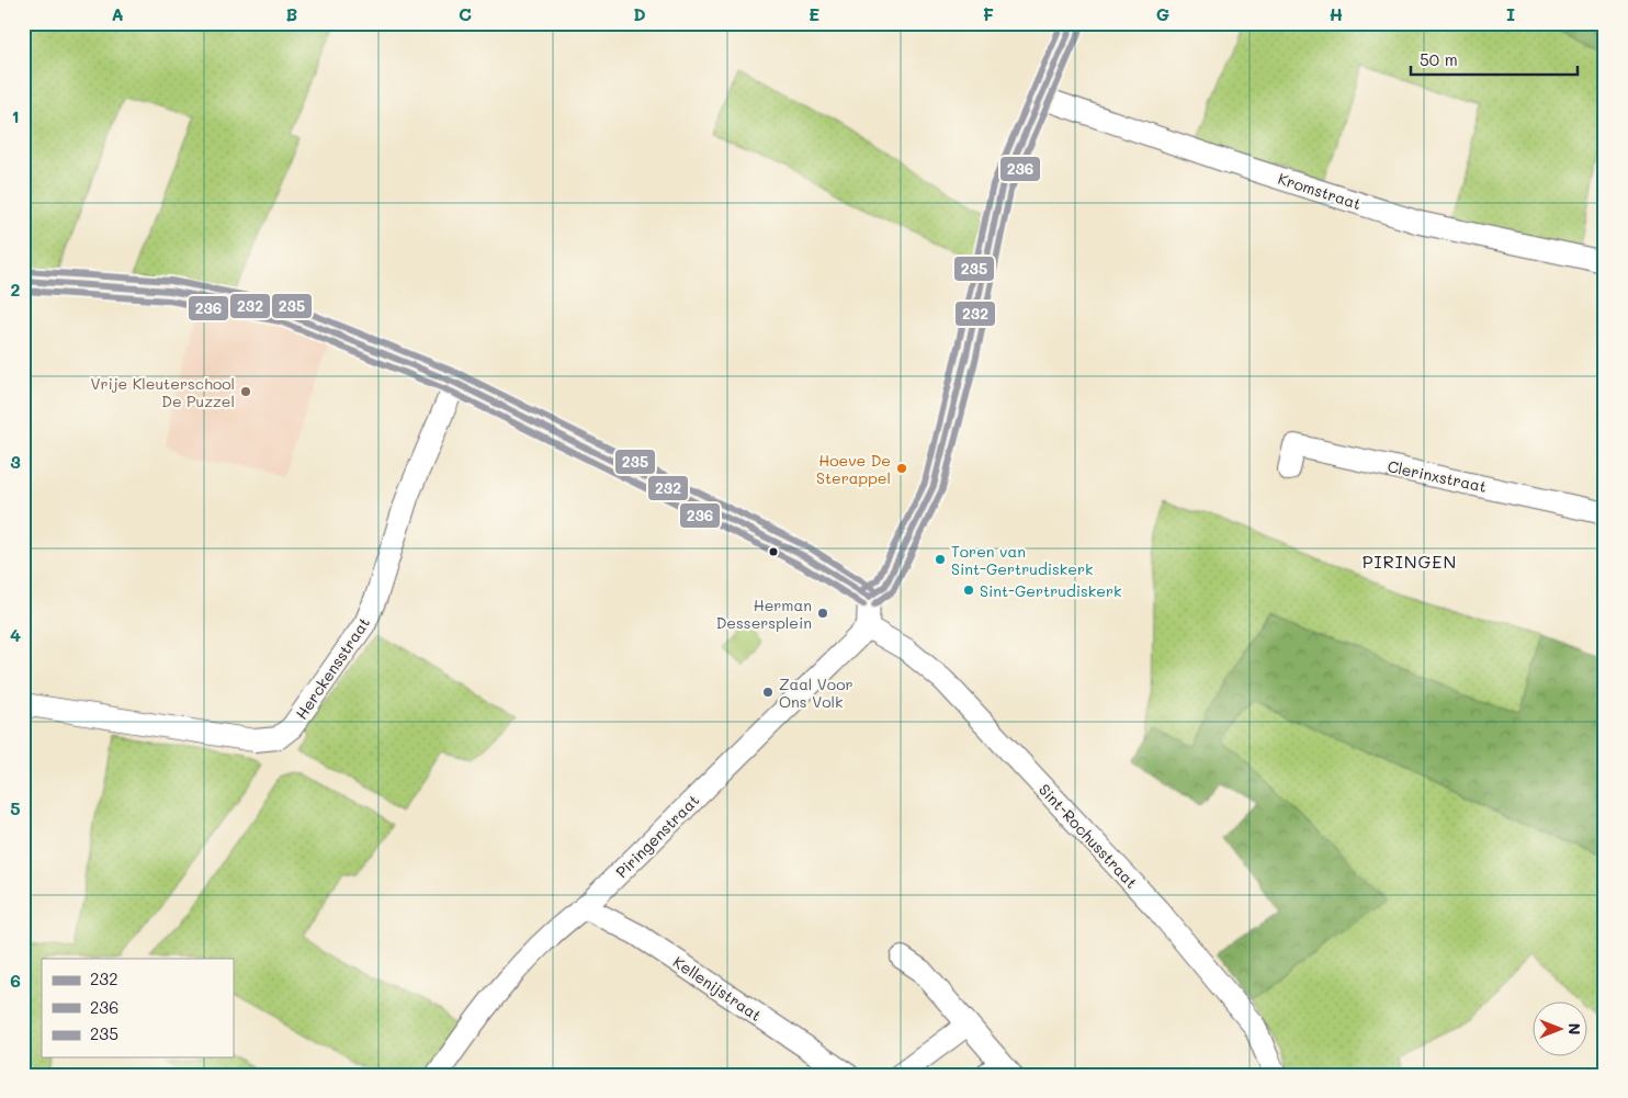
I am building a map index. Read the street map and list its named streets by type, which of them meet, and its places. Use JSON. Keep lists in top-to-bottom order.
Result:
{
  "streets": {
    "street": [
      "Kromstraat",
      "Clerinxstraat",
      "Herckensstraat",
      "Piringenstraat",
      "Sint-Rochusstraat",
      "Kellenijstraat"
    ]
  },
  "crossings": [
    ["Piringenstraat", "Sint-Rochusstraat"],
    ["Piringenstraat", "Kellenijstraat"]
  ],
  "districts": ["PIRINGEN"],
  "places": [
    "Vrije Kleuterschool De Puzzel",
    "Hoeve De Sterappel",
    "Toren van Sint-Gertrudiskerk",
    "Sint-Gertrudiskerk",
    "Herman Dessersplein",
    "Zaal Voor Ons Volk"
  ],
  "lines": ["transit line 232", "transit line 235", "transit line 236"],
  "legend": ["232", "236", "235"],
  "scale_bar": "50 m",
  "north": "right",
  "grid": {
    "columns": [
      "A",
      "B",
      "C",
      "D",
      "E",
      "F",
      "G",
      "H",
      "I"
    ],
    "rows": [
      "1",
      "2",
      "3",
      "4",
      "5",
      "6"
    ]
  }
}
